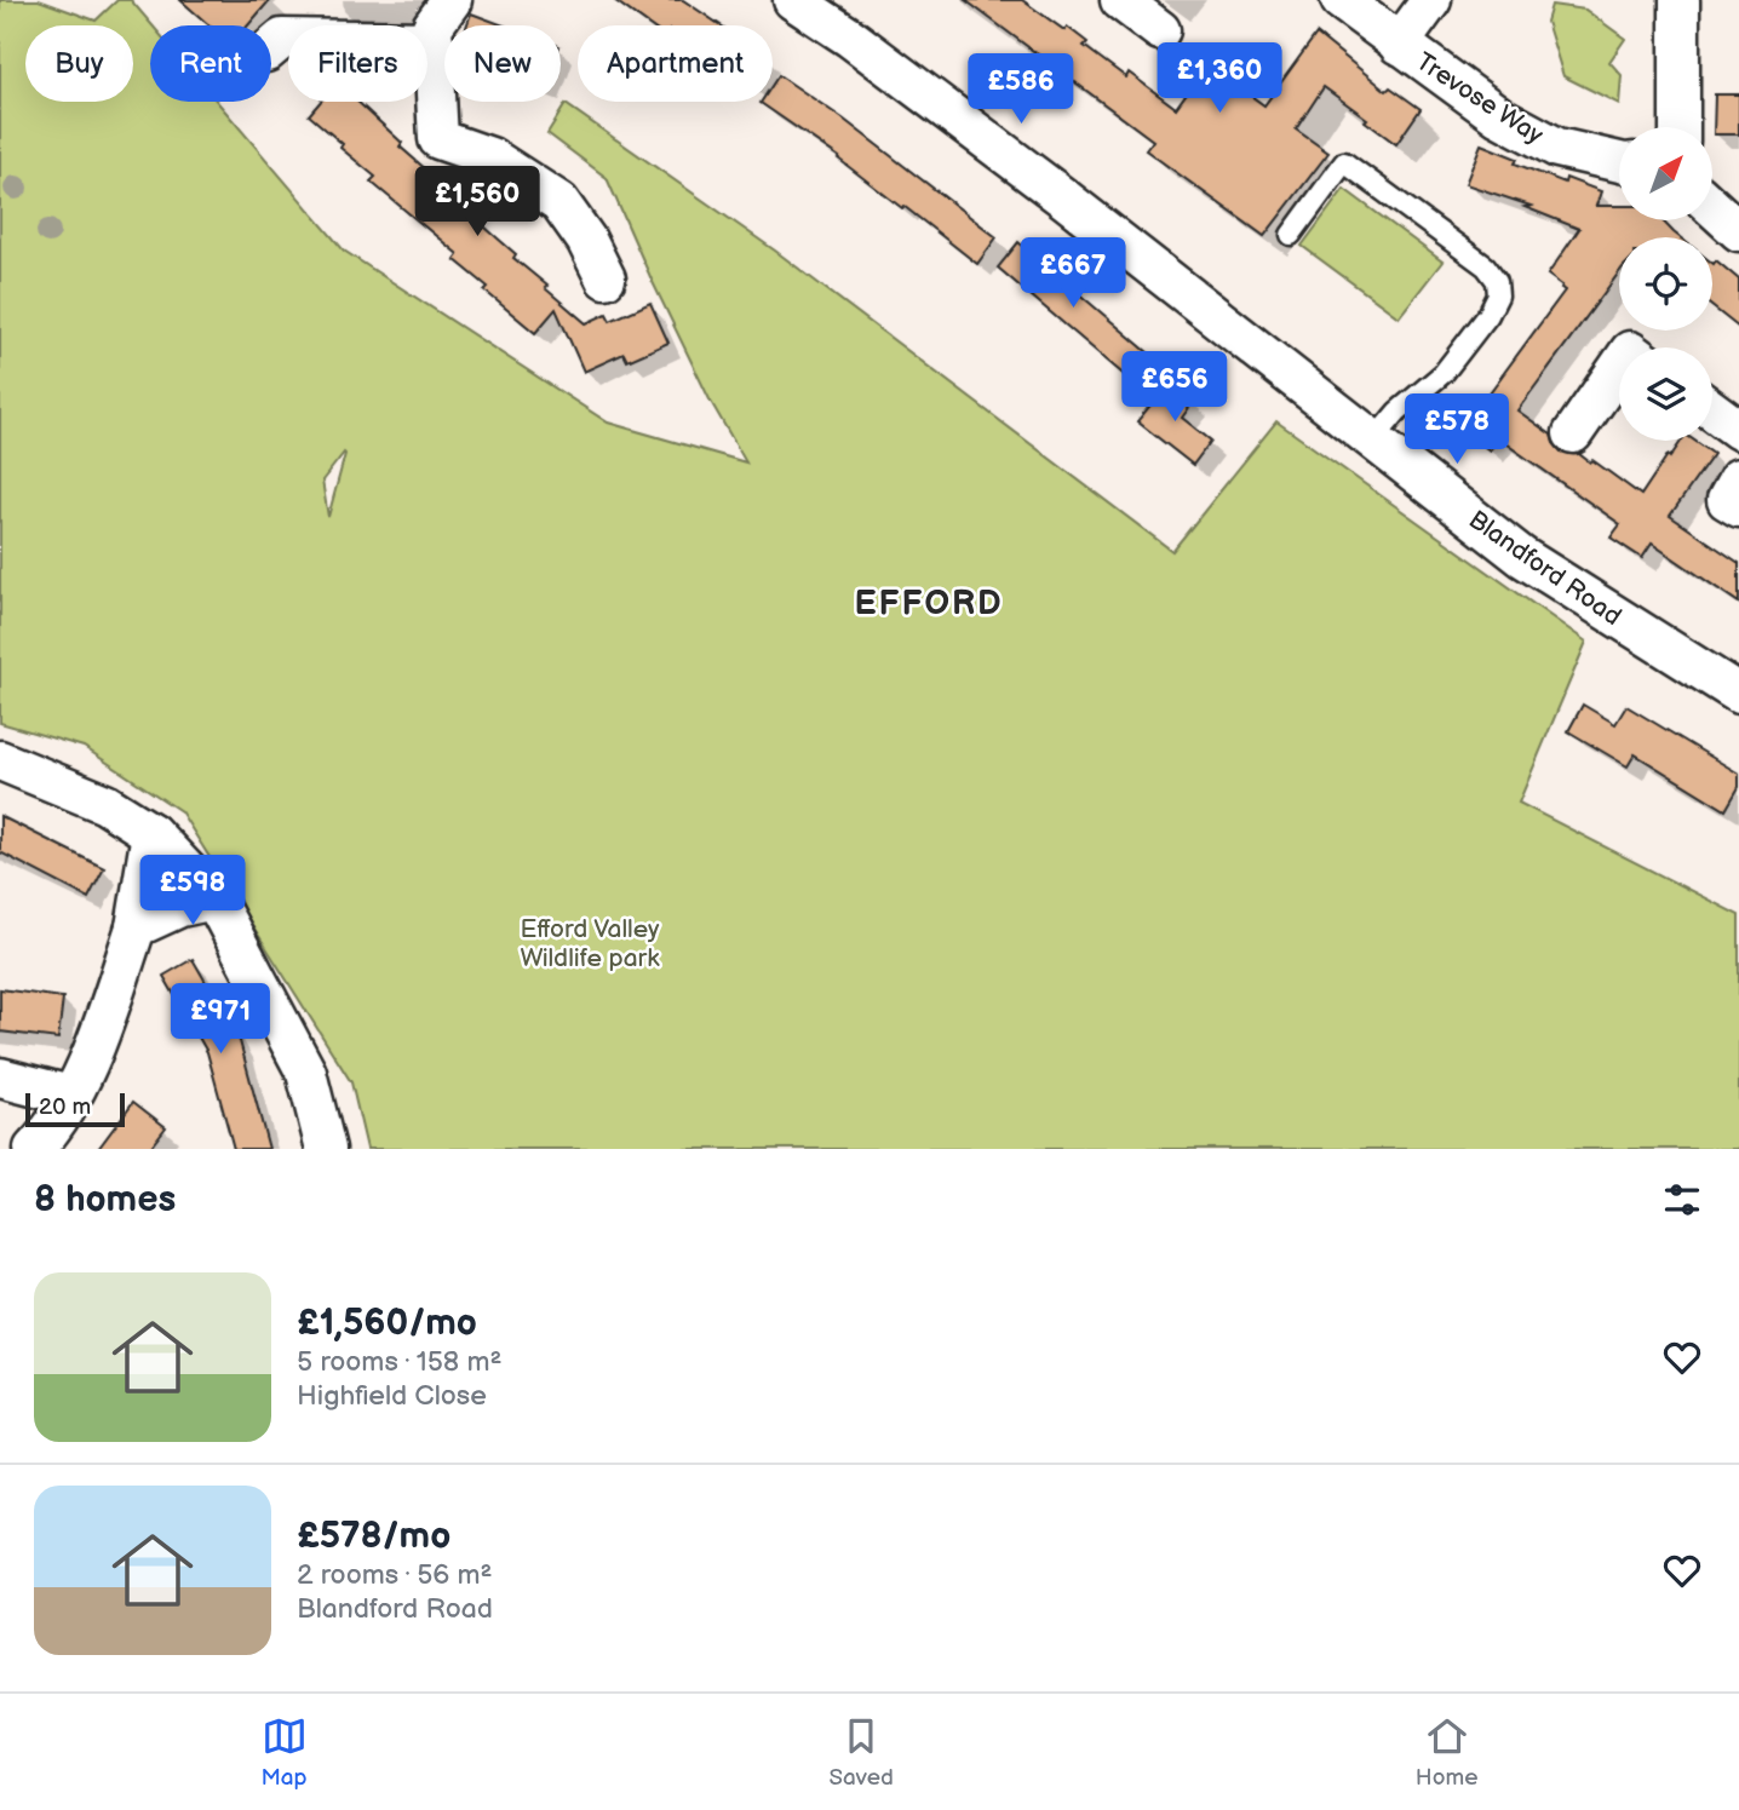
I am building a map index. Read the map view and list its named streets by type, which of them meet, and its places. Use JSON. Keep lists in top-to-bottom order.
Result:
{
  "streets": {
    "street": ["Trevose Way", "Blandford Road"]
  },
  "districts": ["EFFORD"],
  "parks": ["Efford Valley Wildlife park"],
  "scale_bar": "20 m",
  "north": "top right",
  "page": {
    "chip": [
      "Buy",
      "Rent",
      "Filters",
      "New",
      "Apartment"
    ],
    "price": [
      "£1,360",
      "£586",
      "£1,560",
      "£667",
      "£656",
      "£578",
      "£598",
      "£971"
    ],
    "scale": "20 m",
    "heading": "8 homes",
    "list": [
      {
        "name": "£1,560/mo",
        "note": "5 rooms · 158 m² · Highfield Close"
      },
      {
        "name": "£578/mo",
        "note": "2 rooms · 56 m² · Blandford Road"
      }
    ],
    "tabs": ["Map", "Saved", "Home"]
  }
}
